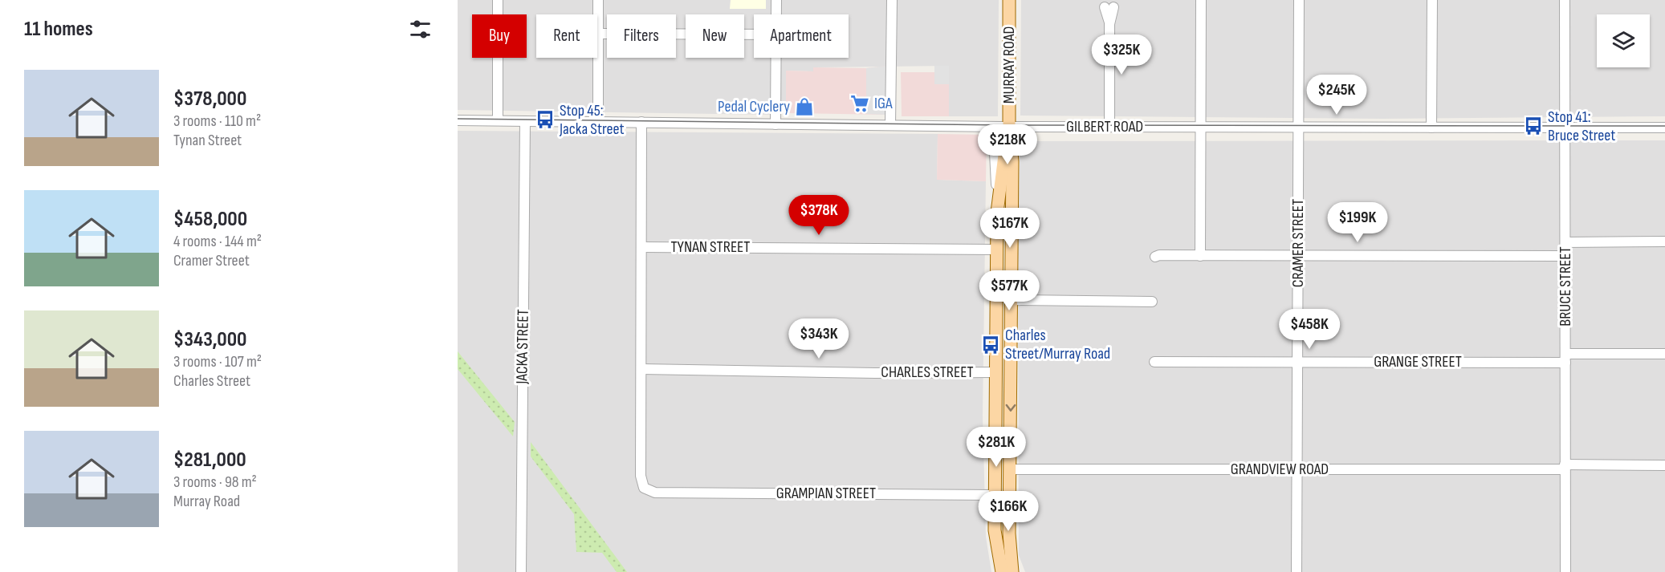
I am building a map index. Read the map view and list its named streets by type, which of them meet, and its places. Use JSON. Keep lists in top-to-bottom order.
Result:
{
  "streets": {
    "main road": [
      "MURRAY ROAD",
      "TYNAN STREET",
      "CHARLES STREET",
      "GRANDVIEW ROAD",
      "GRAMPIAN STREET"
    ],
    "street": [
      "GILBERT ROAD",
      "CRAMER STREET",
      "BRUCE STREET",
      "JACKA STREET",
      "GRANGE STREET"
    ]
  },
  "crossings": [
    ["MURRAY ROAD", "GILBERT ROAD"],
    ["MURRAY ROAD", "TYNAN STREET"],
    ["MURRAY ROAD", "CHARLES STREET"],
    ["MURRAY ROAD", "GRANDVIEW ROAD"],
    ["MURRAY ROAD", "GRAMPIAN STREET"],
    ["GILBERT ROAD", "CRAMER STREET"],
    ["GILBERT ROAD", "BRUCE STREET"],
    ["GILBERT ROAD", "JACKA STREET"],
    ["CRAMER STREET", "GRANGE STREET"],
    ["CRAMER STREET", "GRANDVIEW ROAD"],
    ["BRUCE STREET", "GRANGE STREET"],
    ["BRUCE STREET", "GRANDVIEW ROAD"],
    ["CHARLES STREET", "GRAMPIAN STREET"]
  ],
  "places": {
    "supermarket": ["IGA"],
    "shop": ["Pedal Cyclery"],
    "bus stop": ["Stop 45: Jacka Street", "Stop 41: Bruce Street", "Charles Street/Murray Road"]
  },
  "page": {
    "heading": "11 homes",
    "chip": [
      "Buy",
      "Rent",
      "Filters",
      "New",
      "Apartment"
    ],
    "price": [
      "$325K",
      "$245K",
      "$218K",
      "$378K",
      "$199K",
      "$167K",
      "$577K",
      "$458K",
      "$343K",
      "$281K",
      "$166K"
    ],
    "list": [
      {
        "name": "$378,000",
        "note": "3 rooms · 110 m² · Tynan Street"
      },
      {
        "name": "$458,000",
        "note": "4 rooms · 144 m² · Cramer Street"
      },
      {
        "name": "$343,000",
        "note": "3 rooms · 107 m² · Charles Street"
      },
      {
        "name": "$281,000",
        "note": "3 rooms · 98 m² · Murray Road"
      }
    ]
  }
}
